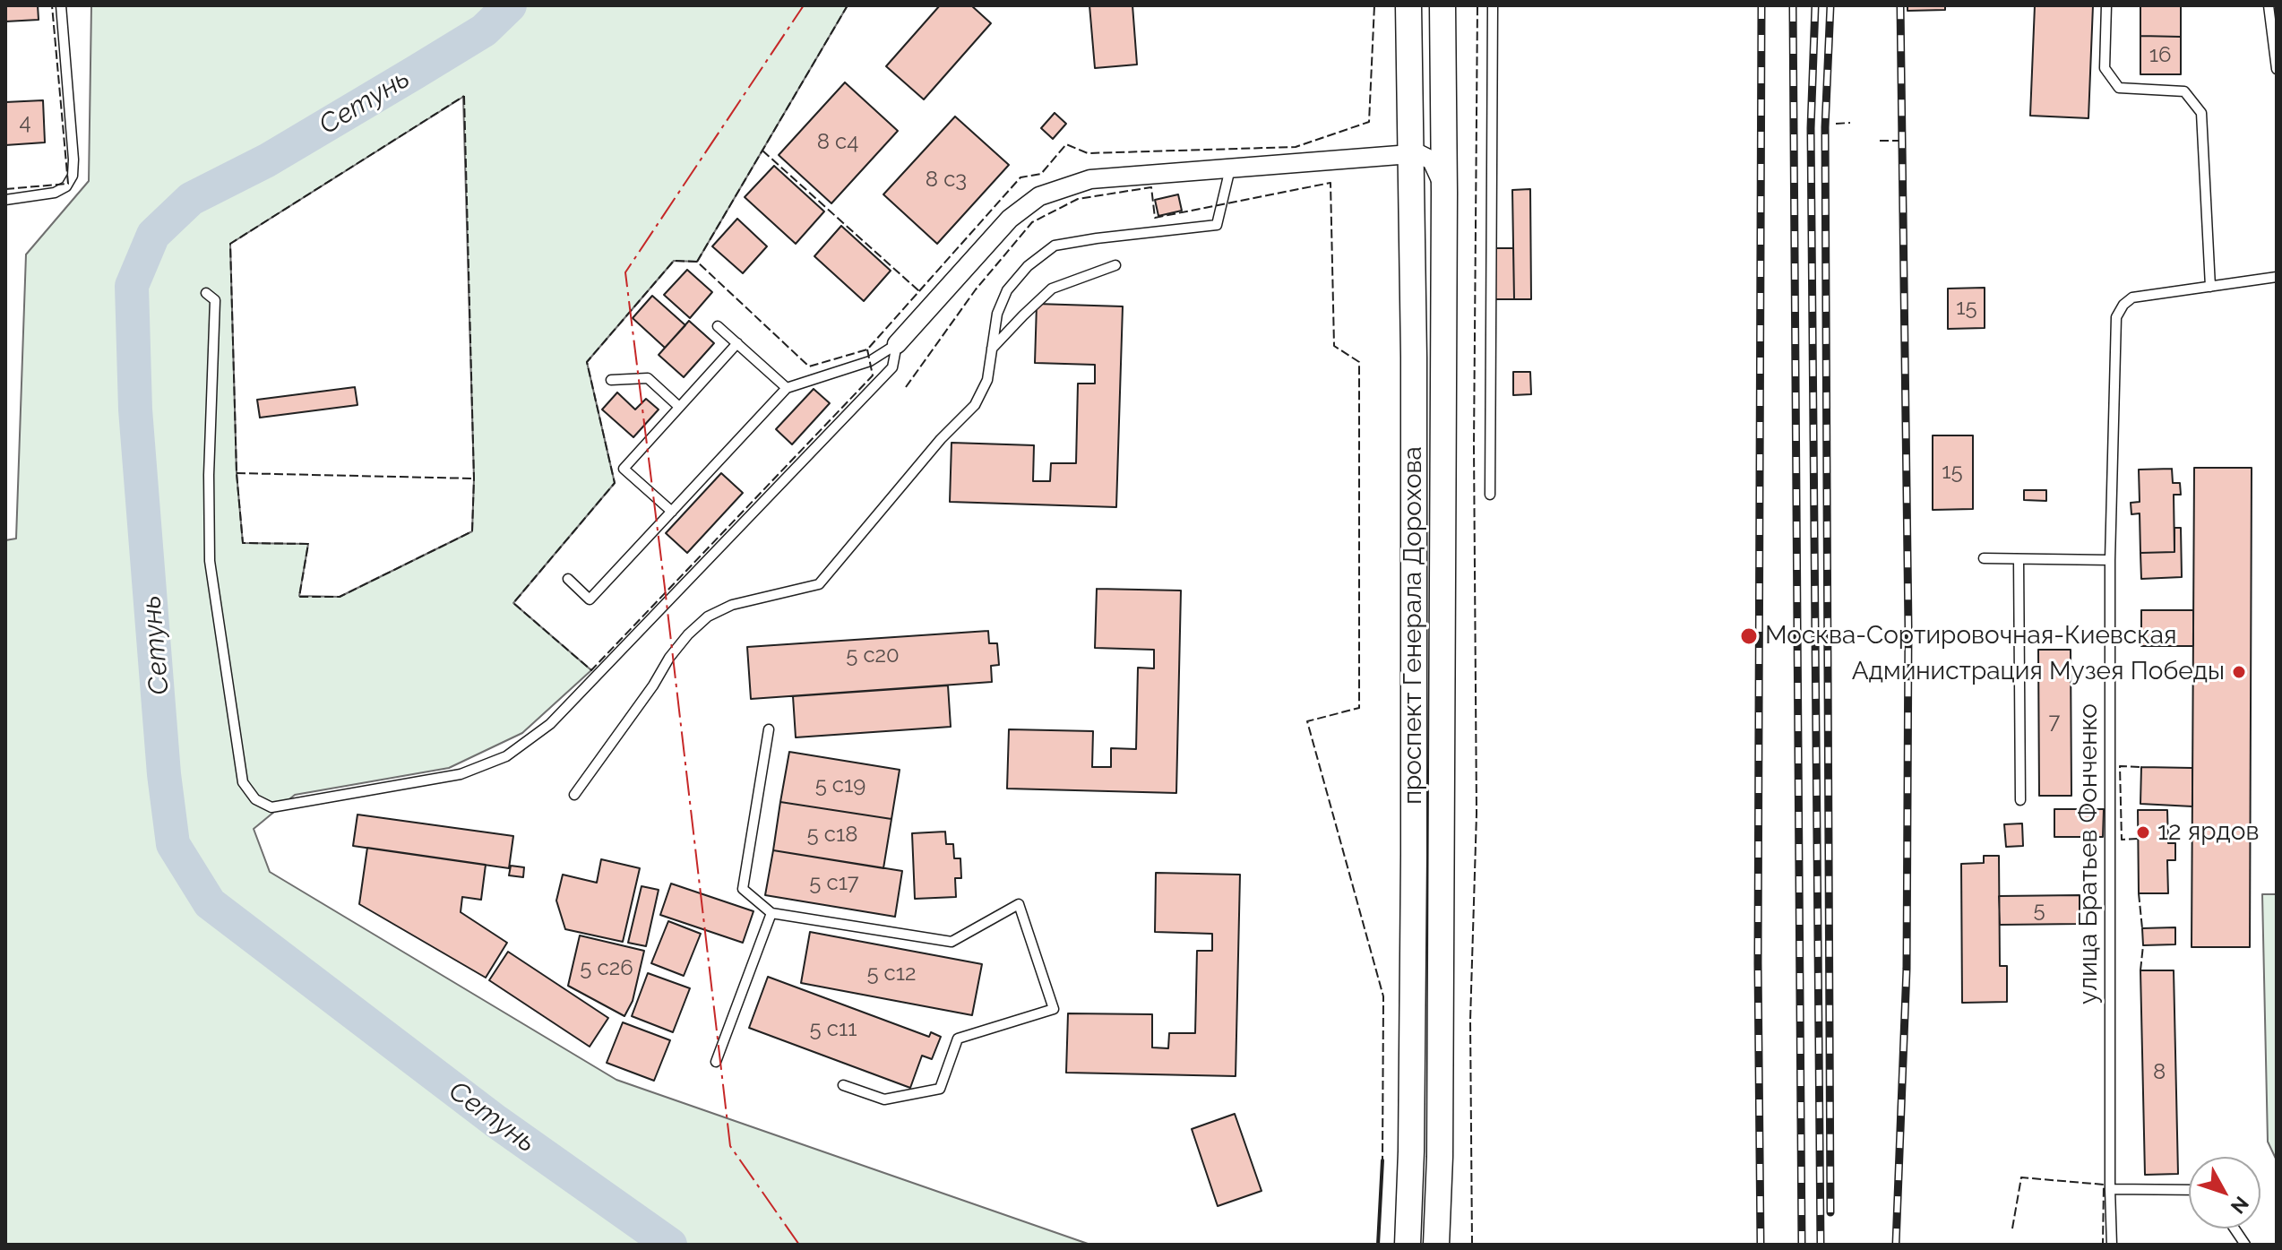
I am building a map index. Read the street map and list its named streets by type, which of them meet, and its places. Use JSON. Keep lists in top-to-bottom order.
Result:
{
  "streets": {
    "main road": ["проспект Генерала Дорохова"],
    "lane": ["улица Братьев Фонченко"]
  },
  "water": ["Сетунь"],
  "places": ["Москва-Сортировочная-Киевская", "Администрация Музея Победы", "12 ярдов"],
  "house_numbers": [
    "16",
    "4",
    "8 с4",
    "8 с3",
    "15",
    "15",
    "5 с20",
    "7",
    "5 с19",
    "5 с18",
    "5 с17",
    "5",
    "5 с26",
    "5 с12",
    "5 с11",
    "8"
  ],
  "north": "bottom right"
}
